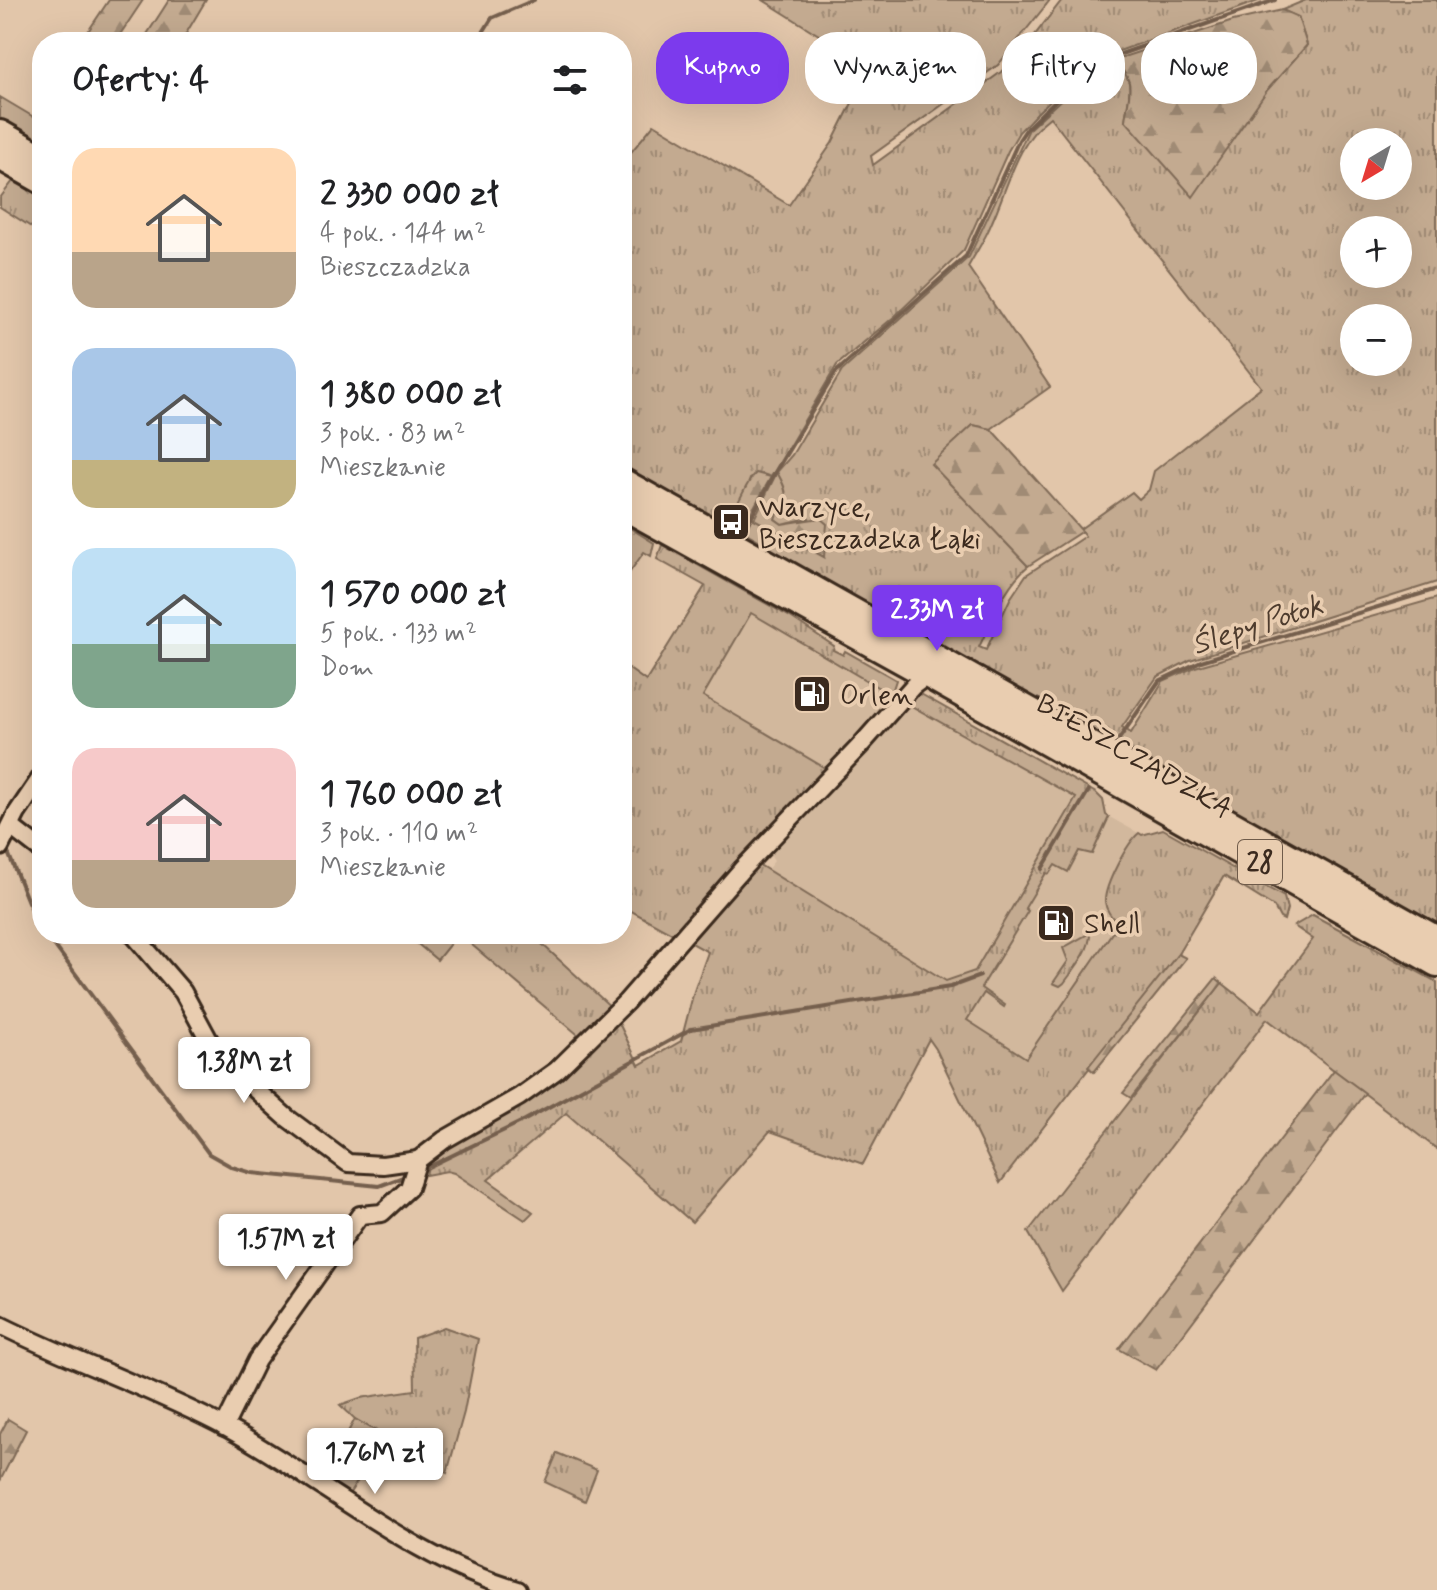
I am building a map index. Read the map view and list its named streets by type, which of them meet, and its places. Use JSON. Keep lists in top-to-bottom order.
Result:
{
  "streets": {
    "main road": ["BIESZCZADZKA", "28"]
  },
  "water": ["Ślepy Potok"],
  "places": {
    "bus stop": ["Warzyce, Bieszczadzka Łąki"],
    "fuel station": ["Orlen", "Shell"]
  },
  "north": "bottom left",
  "page": {
    "chip": [
      "Kupno",
      "Wynajem",
      "Filtry",
      "Nowe"
    ],
    "heading": "Oferty: 4",
    "map_buttons": ["+", "−"],
    "list": [
      {
        "name": "2 330 000 zł",
        "note": "4 pok. · 144 m² · Bieszczadzka"
      },
      {
        "name": "1 380 000 zł",
        "note": "3 pok. · 83 m² · Mieszkanie"
      },
      {
        "name": "1 570 000 zł",
        "note": "5 pok. · 133 m² · Dom"
      },
      {
        "name": "1 760 000 zł",
        "note": "3 pok. · 110 m² · Mieszkanie"
      }
    ],
    "price": [
      "2.33M zł",
      "1.38M zł",
      "1.57M zł",
      "1.76M zł"
    ]
  }
}
